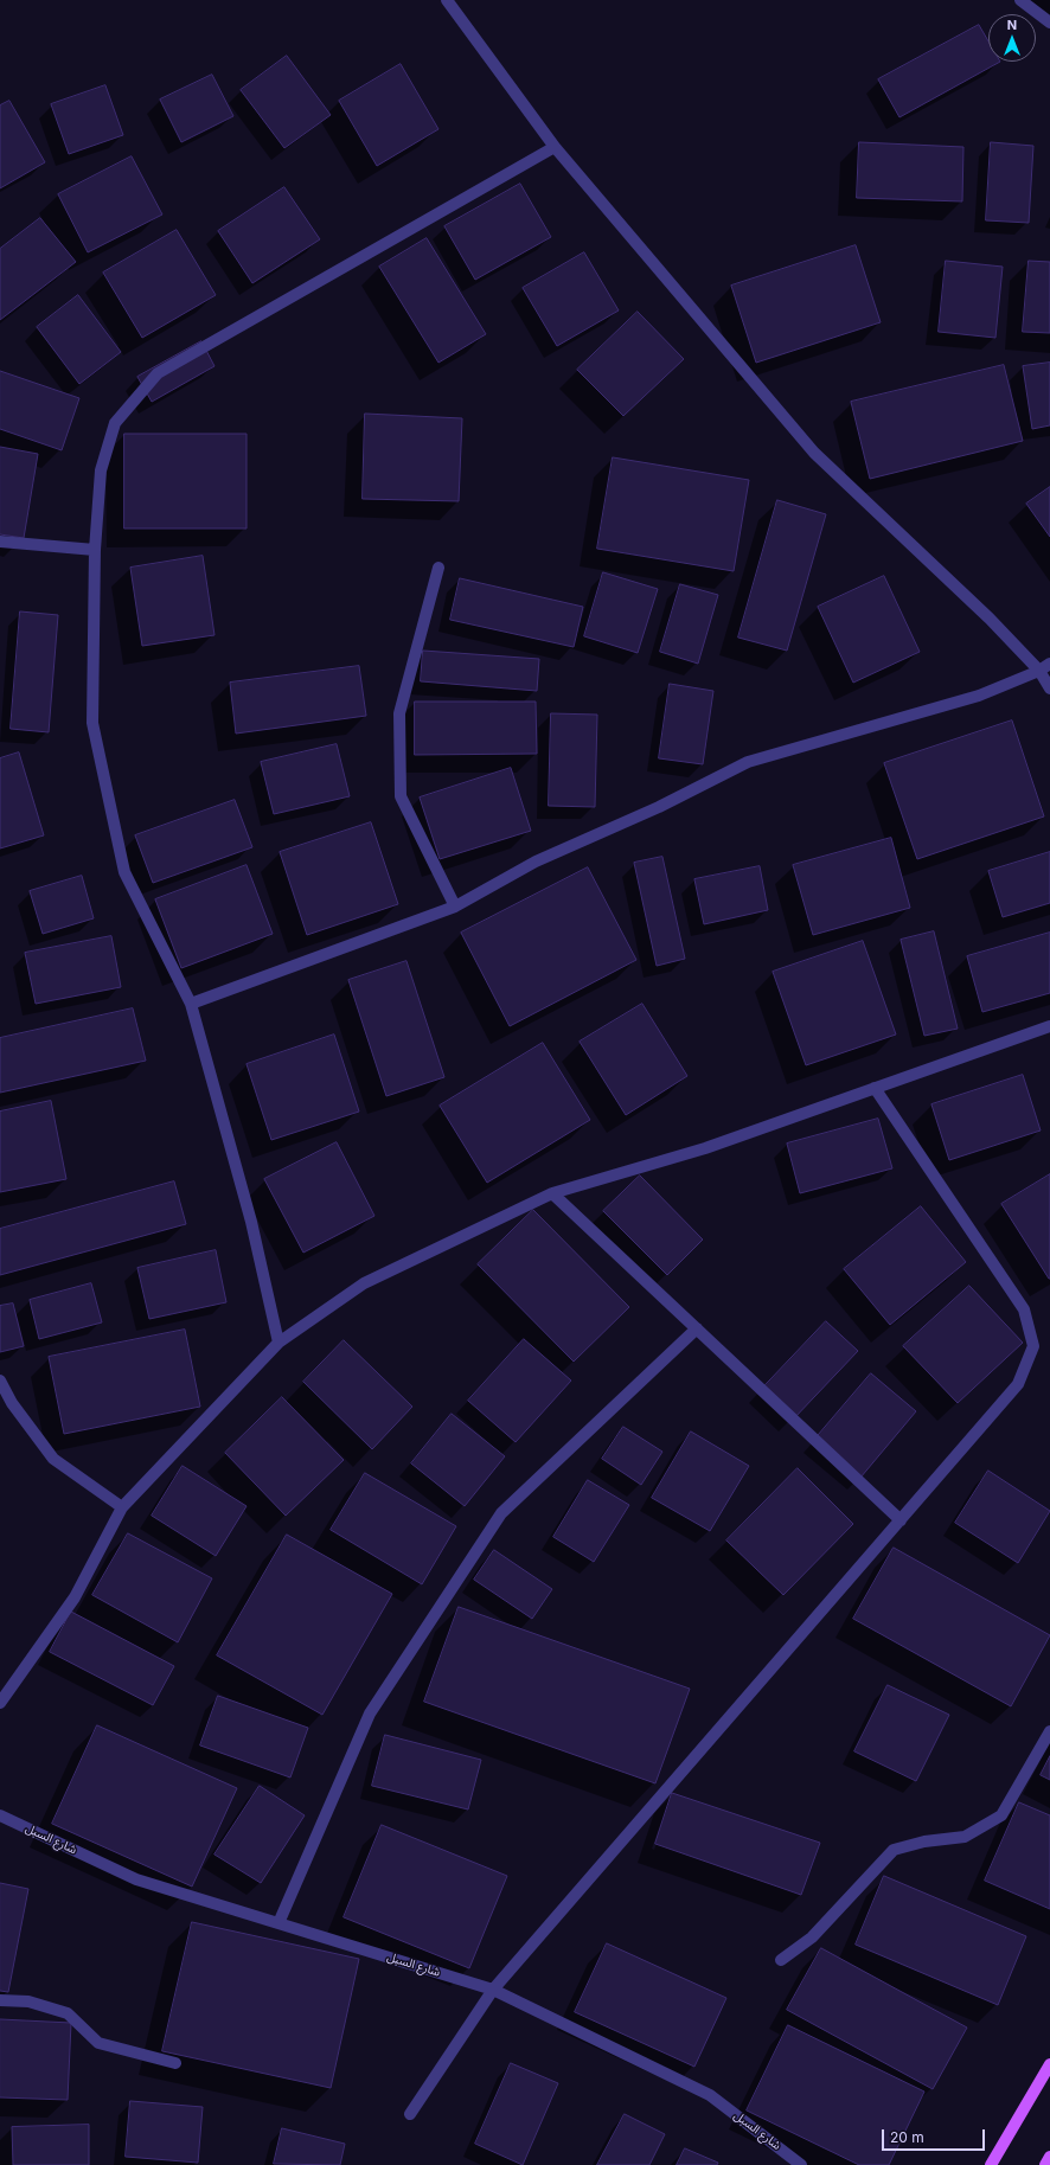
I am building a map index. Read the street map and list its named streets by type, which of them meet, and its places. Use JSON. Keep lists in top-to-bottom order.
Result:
{
  "streets": {
    "street": ["شارع السبل"]
  },
  "scale_bar": "20 m",
  "north": "top"
}
